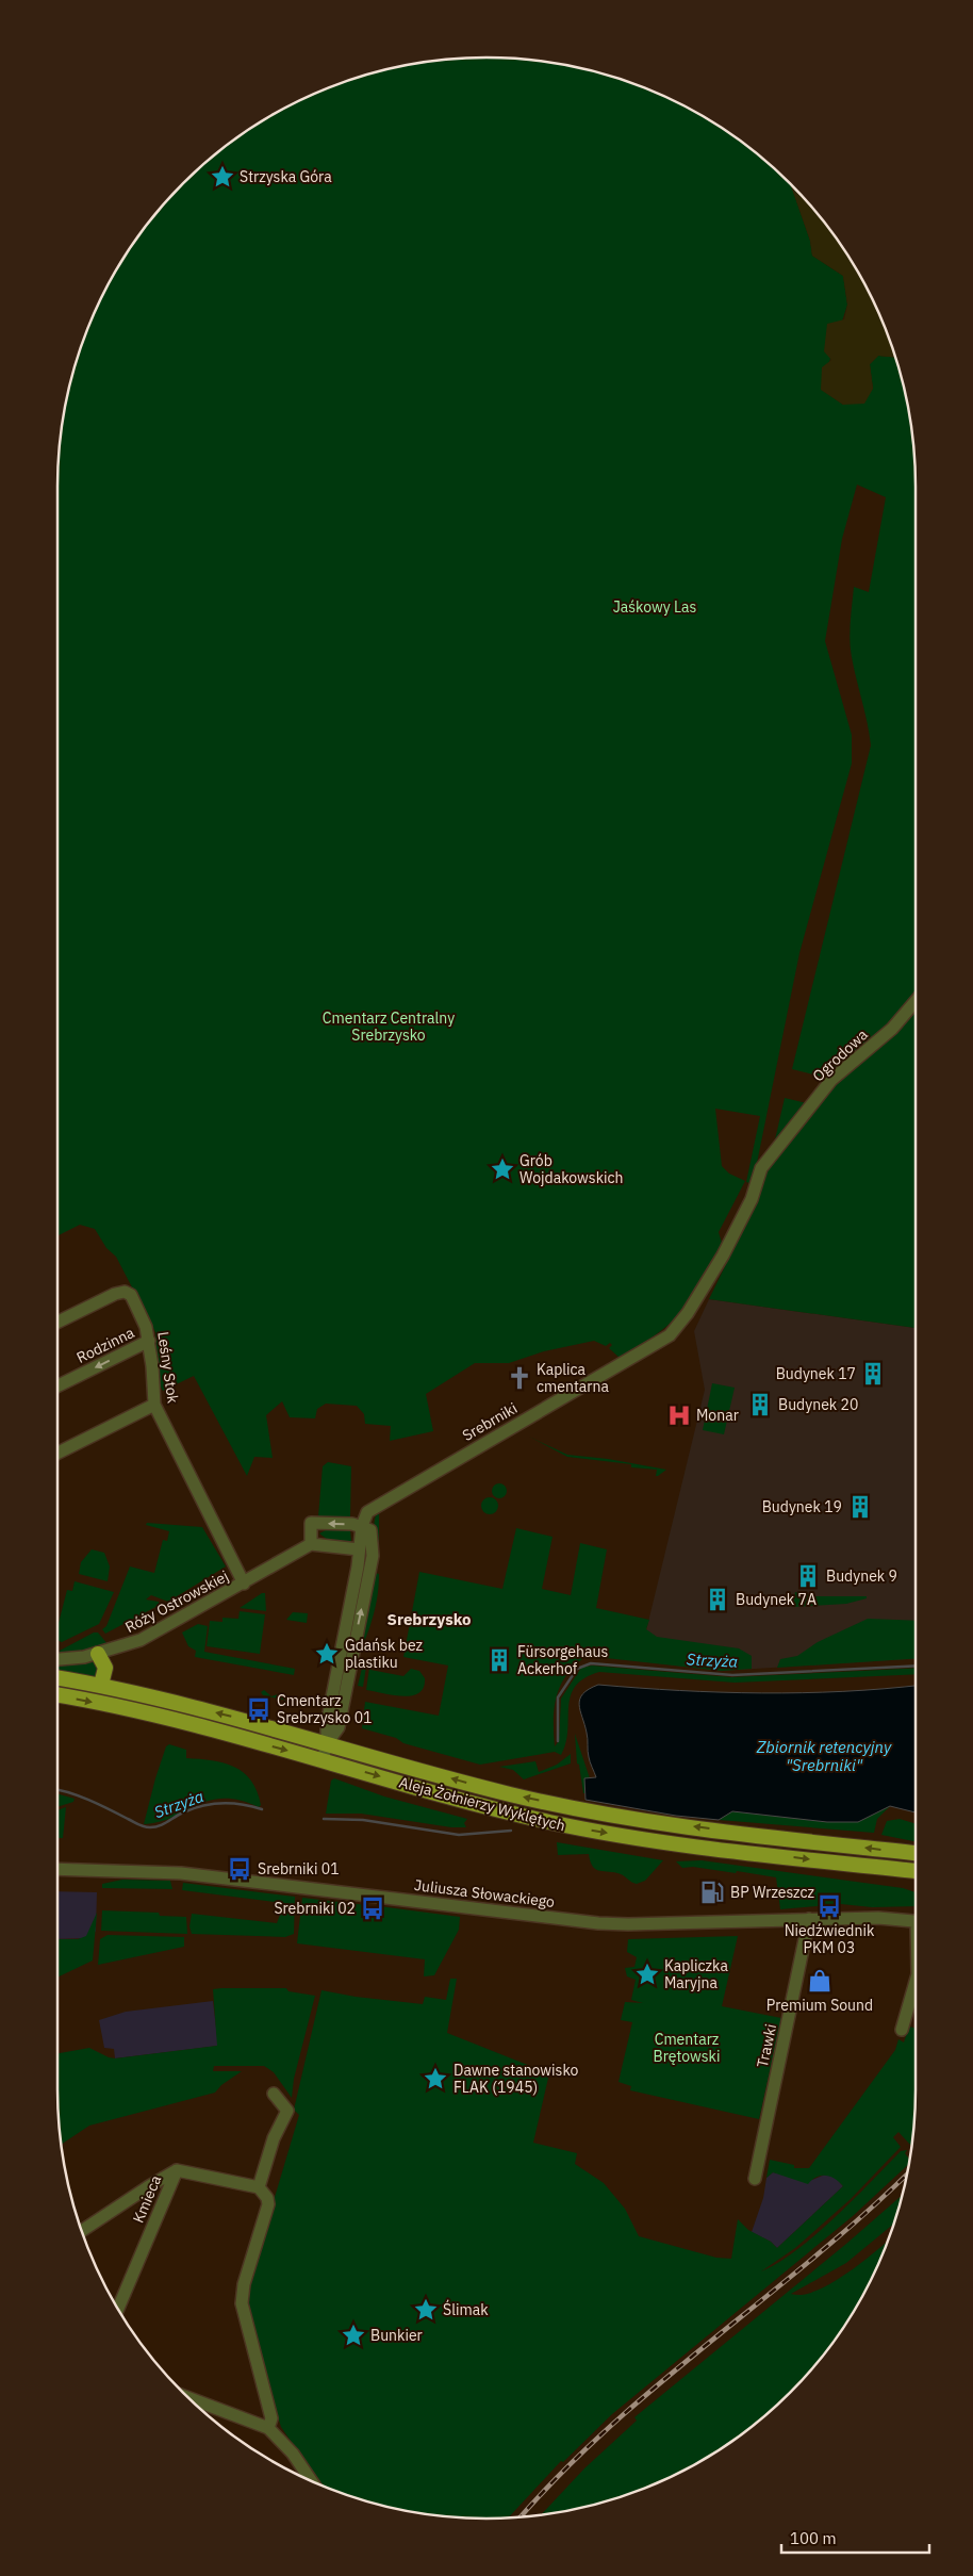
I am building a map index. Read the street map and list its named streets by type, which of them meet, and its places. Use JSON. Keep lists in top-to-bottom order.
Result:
{
  "streets": {
    "main road": ["Aleja Żołnierzy Wyklętych"],
    "street": [
      "Ogrodowa",
      "Rodzinna",
      "Leśny Stok",
      "Srebrniki",
      "Róży Ostrowskiej",
      "Juliusza Słowackiego",
      "Trawki",
      "Kmieca"
    ]
  },
  "crossings": [
    ["Ogrodowa", "Srebrniki"],
    ["Rodzinna", "Leśny Stok"],
    ["Leśny Stok", "Róży Ostrowskiej"],
    ["Srebrniki", "Aleja Żołnierzy Wyklętych"],
    ["Juliusza Słowackiego", "Trawki"]
  ],
  "districts": ["Srebrzysko"],
  "water": ["Strzyża", "Zbiornik retencyjny \"Srebrniki\""],
  "parks": ["Jaśkowy Las", "Cmentarz Centralny Srebrzysko", "Cmentarz Brętowski"],
  "places": {
    "place": [
      "Strzyska Góra",
      "Grób Wojdakowskich",
      "Gdańsk bez plastiku",
      "Kapliczka Maryjna",
      "Dawne stanowisko FLAK (1945)",
      "Ślimak",
      "Bunkier"
    ],
    "building": [
      "Budynek 17",
      "Budynek 20",
      "Budynek 19",
      "Budynek 9",
      "Budynek 7A",
      "Fürsorgehaus Ackerhof"
    ],
    "church": ["Kaplica cmentarna"],
    "hospital": ["Monar"],
    "bus stop": [
      "Cmentarz Srebrzysko 01",
      "Srebrniki 01",
      "Niedźwiednik PKM 03",
      "Srebrniki 02"
    ],
    "fuel station": ["BP Wrzeszcz"],
    "shop": ["Premium Sound"]
  },
  "scale_bar": "100 m"
}
